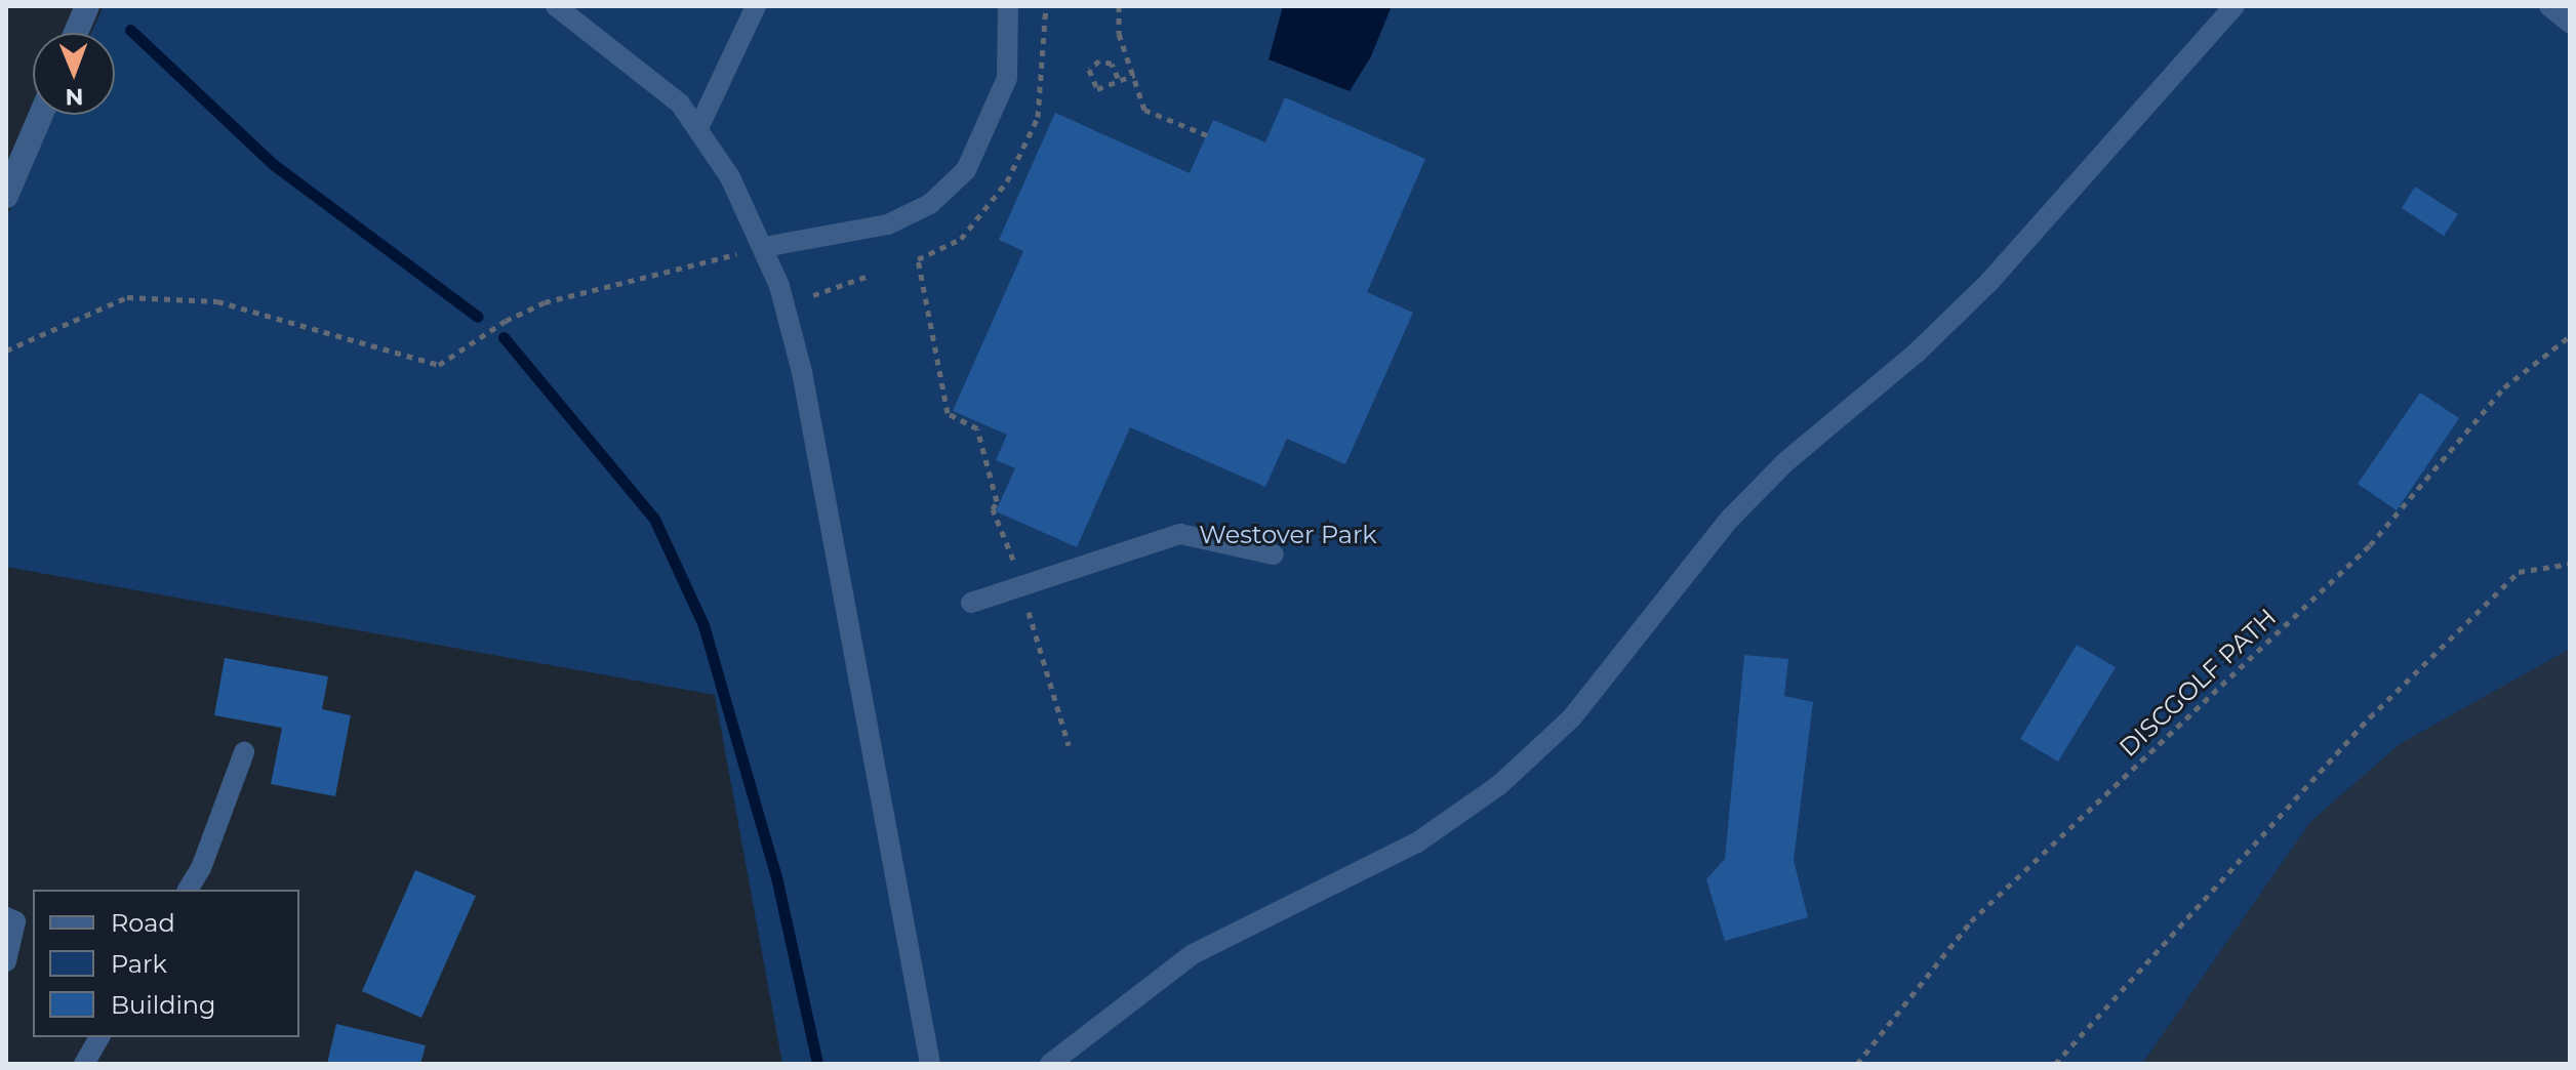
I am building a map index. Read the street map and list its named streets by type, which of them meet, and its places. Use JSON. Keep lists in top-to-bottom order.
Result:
{
  "streets": {
    "path": ["DISCGOLF PATH"]
  },
  "parks": ["Westover Park"],
  "legend": ["Road", "Park", "Building"],
  "north": "bottom"
}
